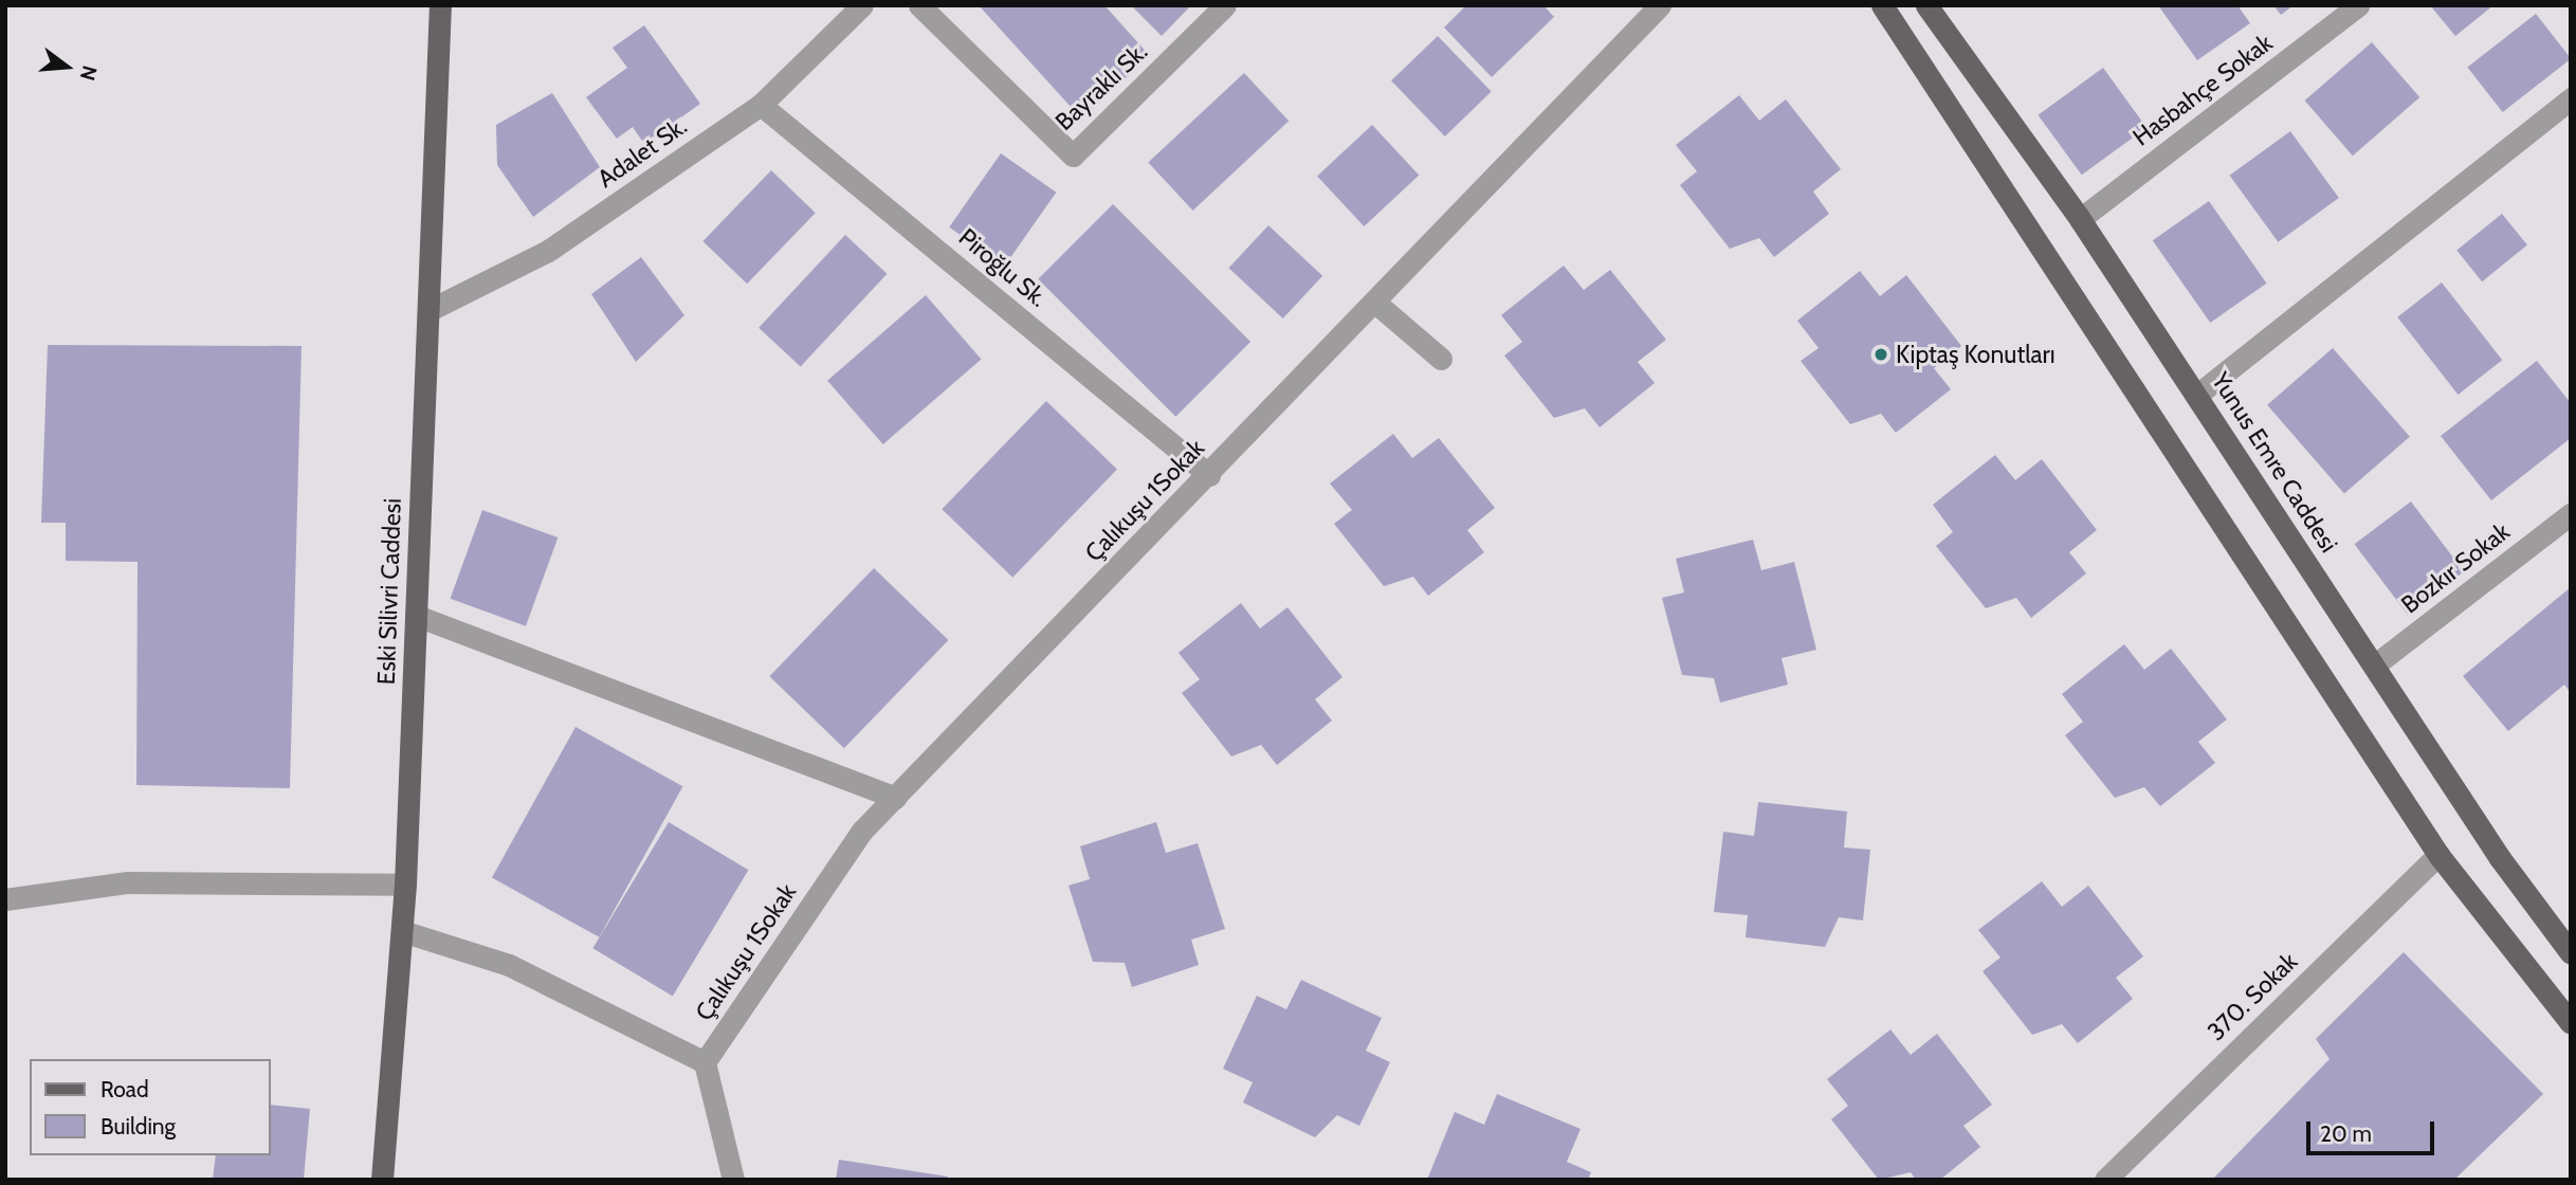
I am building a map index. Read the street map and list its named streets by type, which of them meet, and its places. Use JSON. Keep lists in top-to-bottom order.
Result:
{
  "streets": {
    "main road": ["Yunus Emre Caddesi", "Eski Silivri Caddesi"],
    "street": [
      "Bayraklı Sk.",
      "Hasbahçe Sokak",
      "Adalet Sk.",
      "Piroğlu Sk.",
      "Çalıkuşu 1Sokak",
      "Bozkır Sokak",
      "370. Sokak"
    ]
  },
  "crossings": [
    ["Hasbahçe Sokak", "Yunus Emre Caddesi"],
    ["Adalet Sk.", "Piroğlu Sk."],
    ["Adalet Sk.", "Eski Silivri Caddesi"],
    ["Piroğlu Sk.", "Çalıkuşu 1Sokak"],
    ["Yunus Emre Caddesi", "Bozkır Sokak"]
  ],
  "places": ["Kiptaş Konutları"],
  "legend": ["Road", "Building"],
  "scale_bar": "20 m",
  "north": "right"
}
